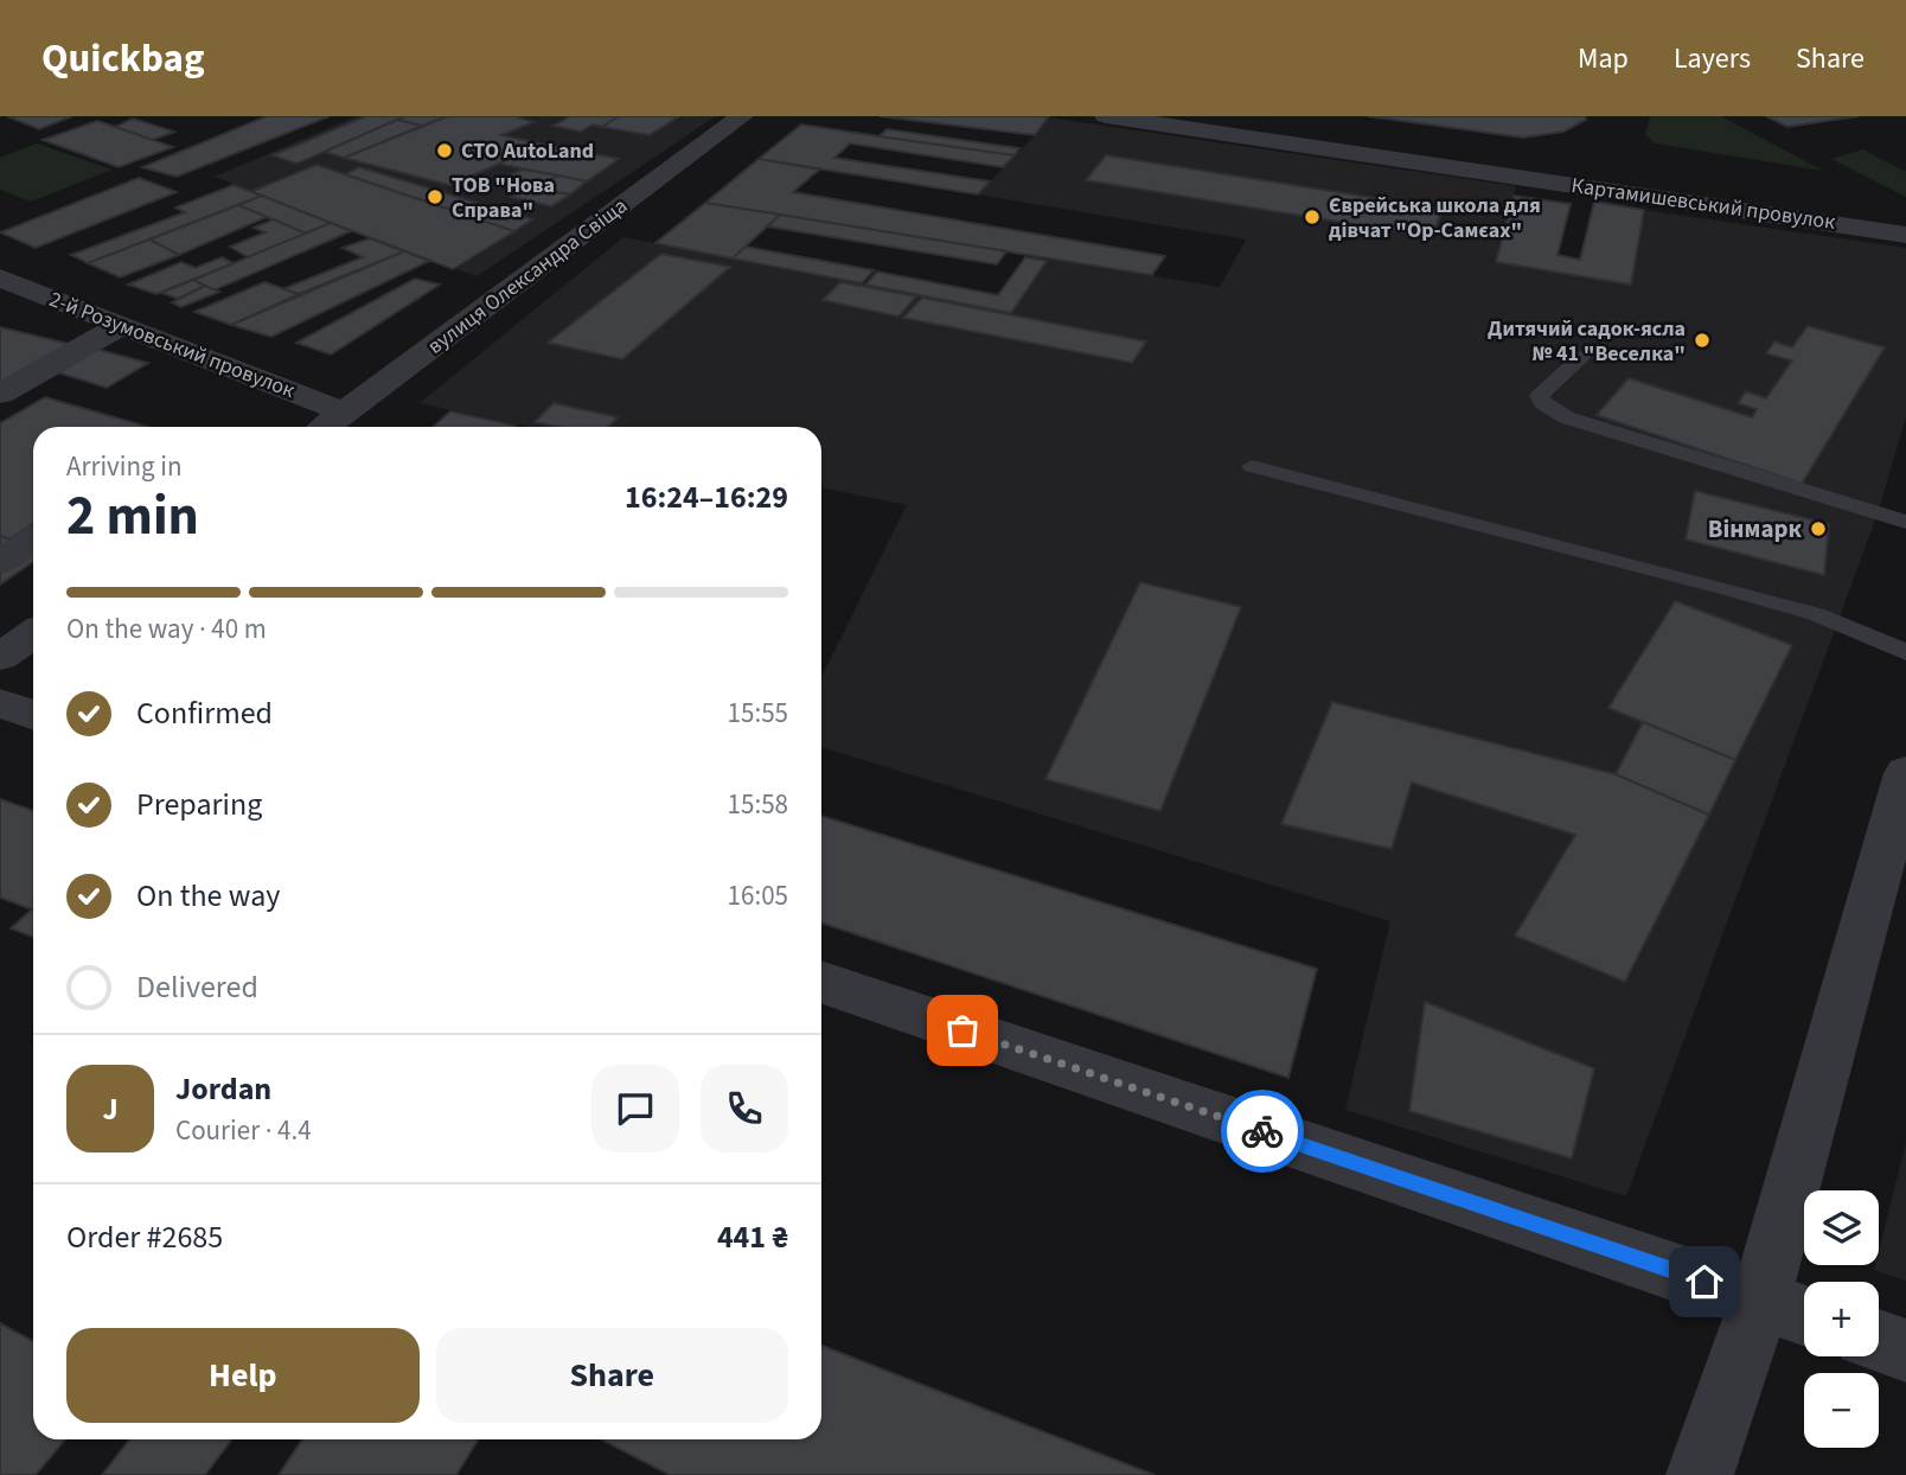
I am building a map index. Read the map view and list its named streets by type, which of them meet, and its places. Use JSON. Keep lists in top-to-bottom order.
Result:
{
  "streets": {
    "street": ["Картамишевський провулок", "вулиця Олександра Свіща", "2-й Розумовський провулок"]
  },
  "crossings": [
    ["вулиця Олександра Свіща", "2-й Розумовський провулок"]
  ],
  "places": [
    "СТО AutoLand",
    "ТОВ \"Нова Справа\"",
    "Єврейська школа для дівчат \"Ор-Самєах\"",
    "Дитячий садок-ясла № 41 \"Веселка\"",
    "Вінмарк"
  ],
  "page": {
    "header": "Quickbag",
    "nav": ["Map", "Layers", "Share"],
    "heading": ["2 min", "Arriving in", "16:24–16:29"],
    "panel": [
      "Jordan",
      "Courier · 4.4",
      "Order #2685",
      "441 ₴"
    ],
    "bar": "On the way · 40 m",
    "list": [
      ["Confirmed", "15:55"],
      ["Preparing", "15:58"],
      ["On the way", "16:05"],
      "Delivered"
    ],
    "round": "J",
    "map_buttons": ["+", "−"],
    "buttons": ["Help", "Share"]
  }
}
